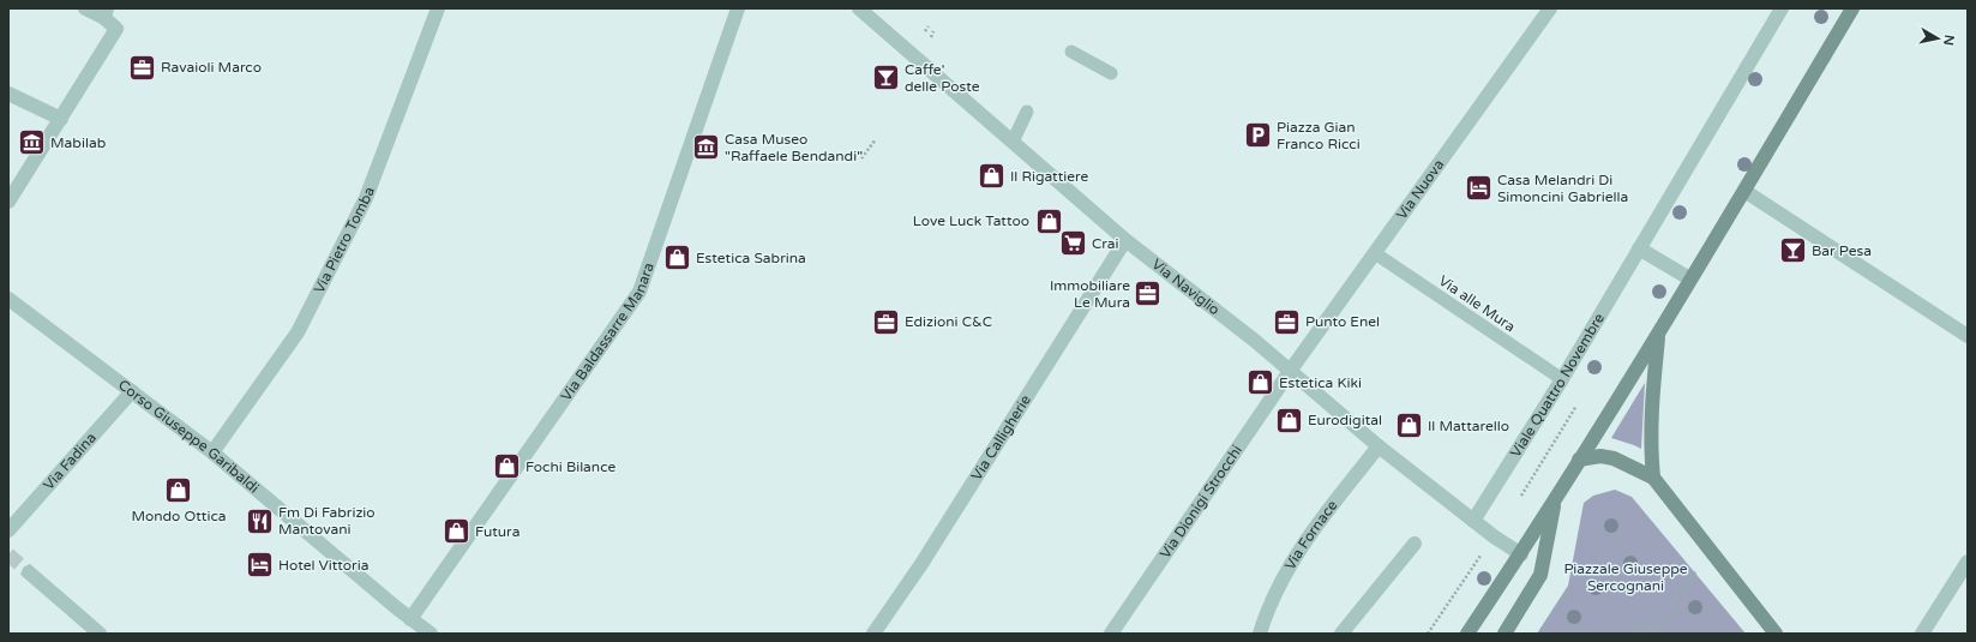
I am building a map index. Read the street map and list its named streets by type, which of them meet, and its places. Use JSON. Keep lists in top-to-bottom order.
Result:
{
  "streets": {
    "street": [
      "Via Nuova",
      "Via Pietro Tomba",
      "Via Naviglio",
      "Via Baldassarre Manara",
      "Viale Quattro Novembre",
      "Corso Giuseppe Garibaldi",
      "Via Calligherie",
      "Via Fadina",
      "Via Dionigi Strocchi",
      "Via Fornace"
    ],
    "lane": ["Via alle Mura"]
  },
  "crossings": [
    ["Via Nuova", "Via Naviglio"],
    ["Via Nuova", "Via alle Mura"],
    ["Via Nuova", "Via Dionigi Strocchi"],
    ["Via Pietro Tomba", "Corso Giuseppe Garibaldi"],
    ["Via Naviglio", "Viale Quattro Novembre"],
    ["Via Naviglio", "Via Calligherie"],
    ["Via Naviglio", "Via Dionigi Strocchi"],
    ["Via Naviglio", "Via Fornace"],
    ["Via alle Mura", "Viale Quattro Novembre"],
    ["Via Baldassarre Manara", "Corso Giuseppe Garibaldi"],
    ["Corso Giuseppe Garibaldi", "Via Fadina"]
  ],
  "parks": ["Piazzale Giuseppe Sercognani"],
  "places": {
    "office": [
      "Ravaioli Marco",
      "Immobiliare Le Mura",
      "Edizioni C&C",
      "Punto Enel"
    ],
    "bar": ["Caffe' delle Poste", "Bar Pesa"],
    "parking": ["Piazza Gian Franco Ricci"],
    "museum": ["Mabilab", "Casa Museo \"Raffaele Bendandi\""],
    "shop": [
      "Il Rigattiere",
      "Love Luck Tattoo",
      "Estetica Sabrina",
      "Estetica Kiki",
      "Eurodigital",
      "Il Mattarello",
      "Fochi Bilance",
      "Mondo Ottica",
      "Futura"
    ],
    "hotel": ["Casa Melandri Di Simoncini Gabriella", "Hotel Vittoria"],
    "supermarket": ["Crai"],
    "restaurant": ["Fm Di Fabrizio Mantovani"]
  },
  "north": "right"
}
